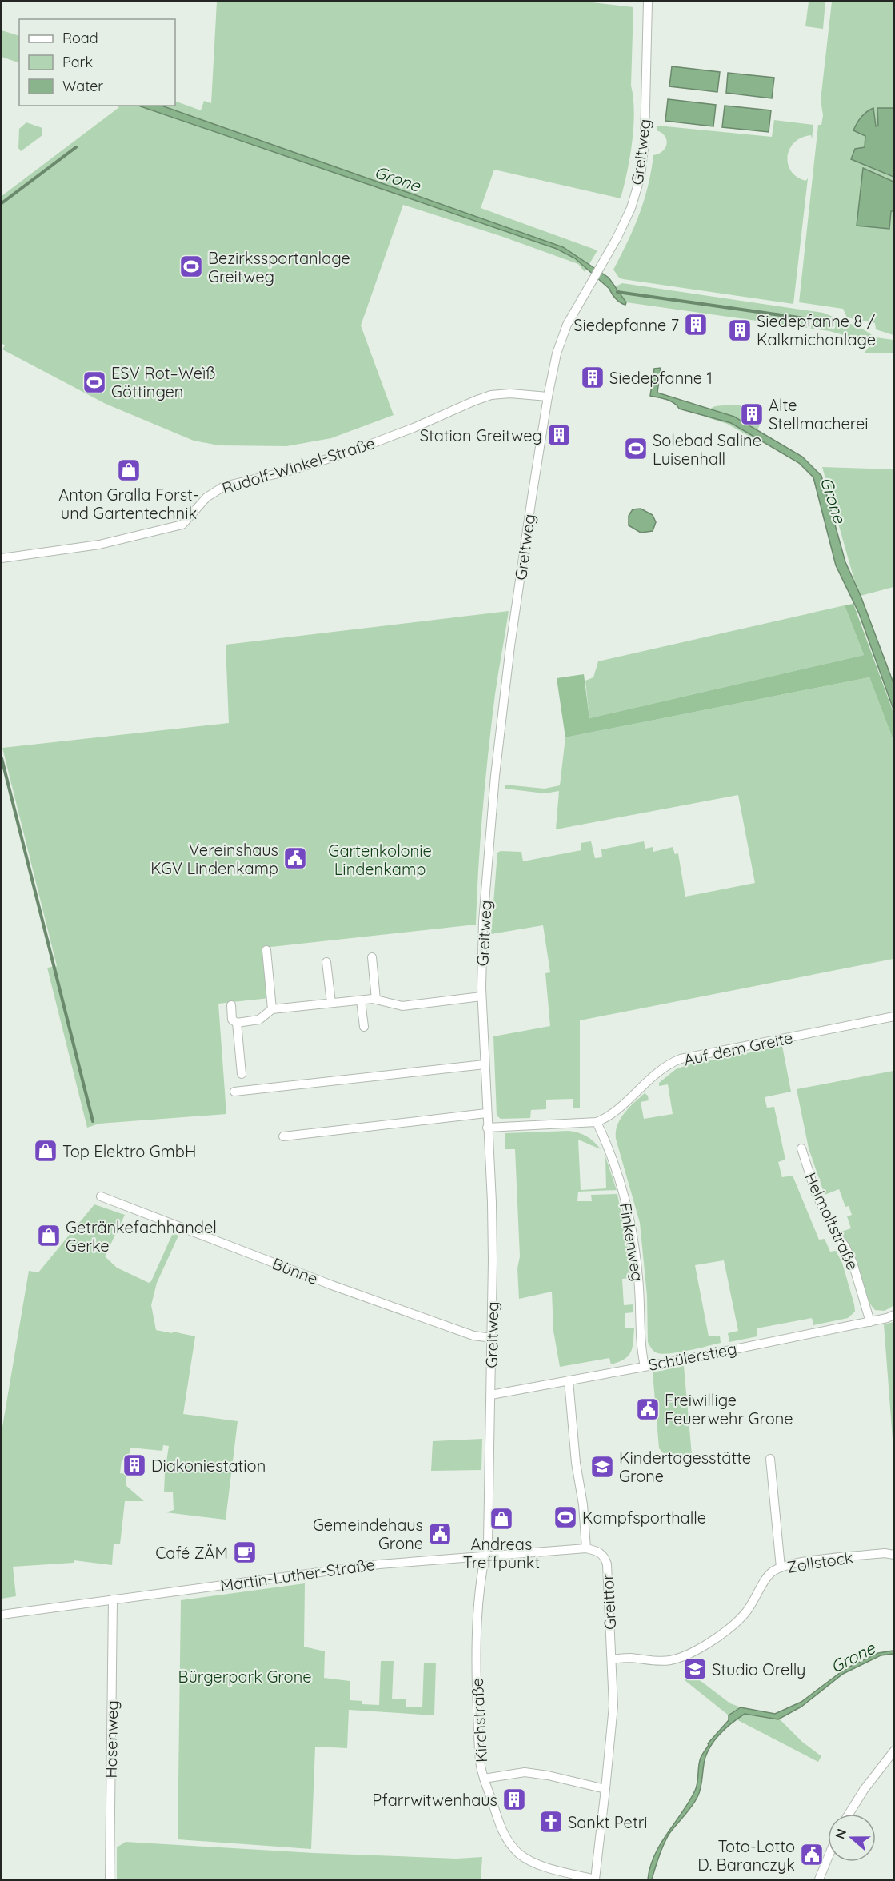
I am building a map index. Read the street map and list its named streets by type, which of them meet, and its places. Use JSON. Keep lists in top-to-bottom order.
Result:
{
  "streets": {
    "street": [
      "Greitweg",
      "Rudolf-Winkel-Straße",
      "Auf dem Greite",
      "Helmoltstraße",
      "Finkenweg",
      "Bünne",
      "Schülerstieg",
      "Zollstock",
      "Martin-Luther-Straße",
      "Greittor",
      "Kirchstraße",
      "Hasenweg"
    ]
  },
  "crossings": [
    ["Greitweg", "Rudolf-Winkel-Straße"],
    ["Greitweg", "Auf dem Greite"],
    ["Greitweg", "Bünne"],
    ["Greitweg", "Schülerstieg"],
    ["Greitweg", "Martin-Luther-Straße"],
    ["Greitweg", "Kirchstraße"],
    ["Auf dem Greite", "Finkenweg"],
    ["Helmoltstraße", "Schülerstieg"],
    ["Finkenweg", "Schülerstieg"],
    ["Zollstock", "Greittor"],
    ["Martin-Luther-Straße", "Greittor"],
    ["Martin-Luther-Straße", "Kirchstraße"],
    ["Martin-Luther-Straße", "Hasenweg"],
    ["Greittor", "Kirchstraße"]
  ],
  "water": ["Grone"],
  "parks": ["Gartenkolonie Lindenkamp", "Bürgerpark Grone"],
  "places": {
    "sports": [
      "Bezirkssportanlage Greitweg",
      "ESV Rot–Weìß Göttingen",
      "Solebad Saline Luisenhall",
      "Kampfsporthalle"
    ],
    "building": [
      "Siedepfanne 7",
      "Siedepfanne 8 / Kalkmichanlage",
      "Siedepfanne 1",
      "Alte Stellmacherei",
      "Station Greitweg",
      "Diakoniestation",
      "Pfarrwitwenhaus"
    ],
    "shop": [
      "Anton Gralla Forst- und Gartentechnik",
      "Top Elektro GmbH",
      "Getränkefachhandel Gerke",
      "Andreas Treffpunkt"
    ],
    "public building": [
      "Vereinshaus KGV Lindenkamp",
      "Freiwillige Feuerwehr Grone",
      "Gemeindehaus Grone",
      "Toto-Lotto D. Baranczyk"
    ],
    "school or university": ["Kindertagesstätte Grone", "Studio Orelly"],
    "cafe": ["Café ZÄM"],
    "church": ["Sankt Petri"]
  },
  "legend": ["Road", "Park", "Water"],
  "north": "left"
}
